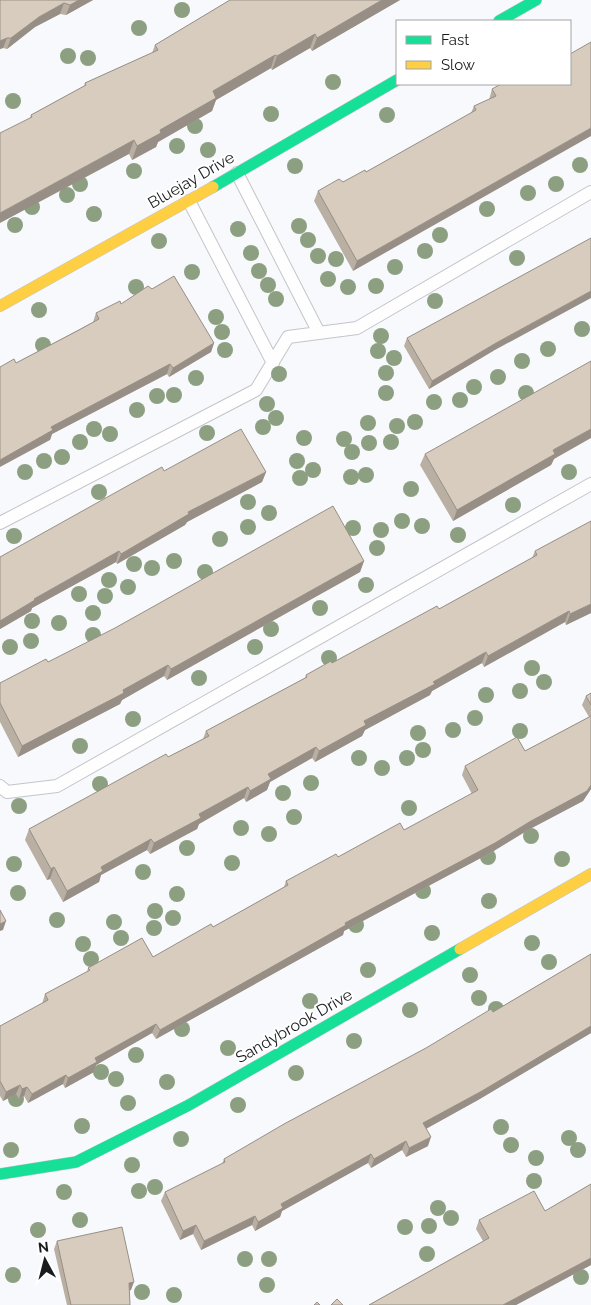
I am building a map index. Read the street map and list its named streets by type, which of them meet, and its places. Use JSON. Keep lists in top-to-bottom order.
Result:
{
  "streets": {
    "street": ["Bluejay Drive", "Sandybrook Drive"]
  },
  "legend": ["Fast", "Slow"],
  "north": "top"
}
